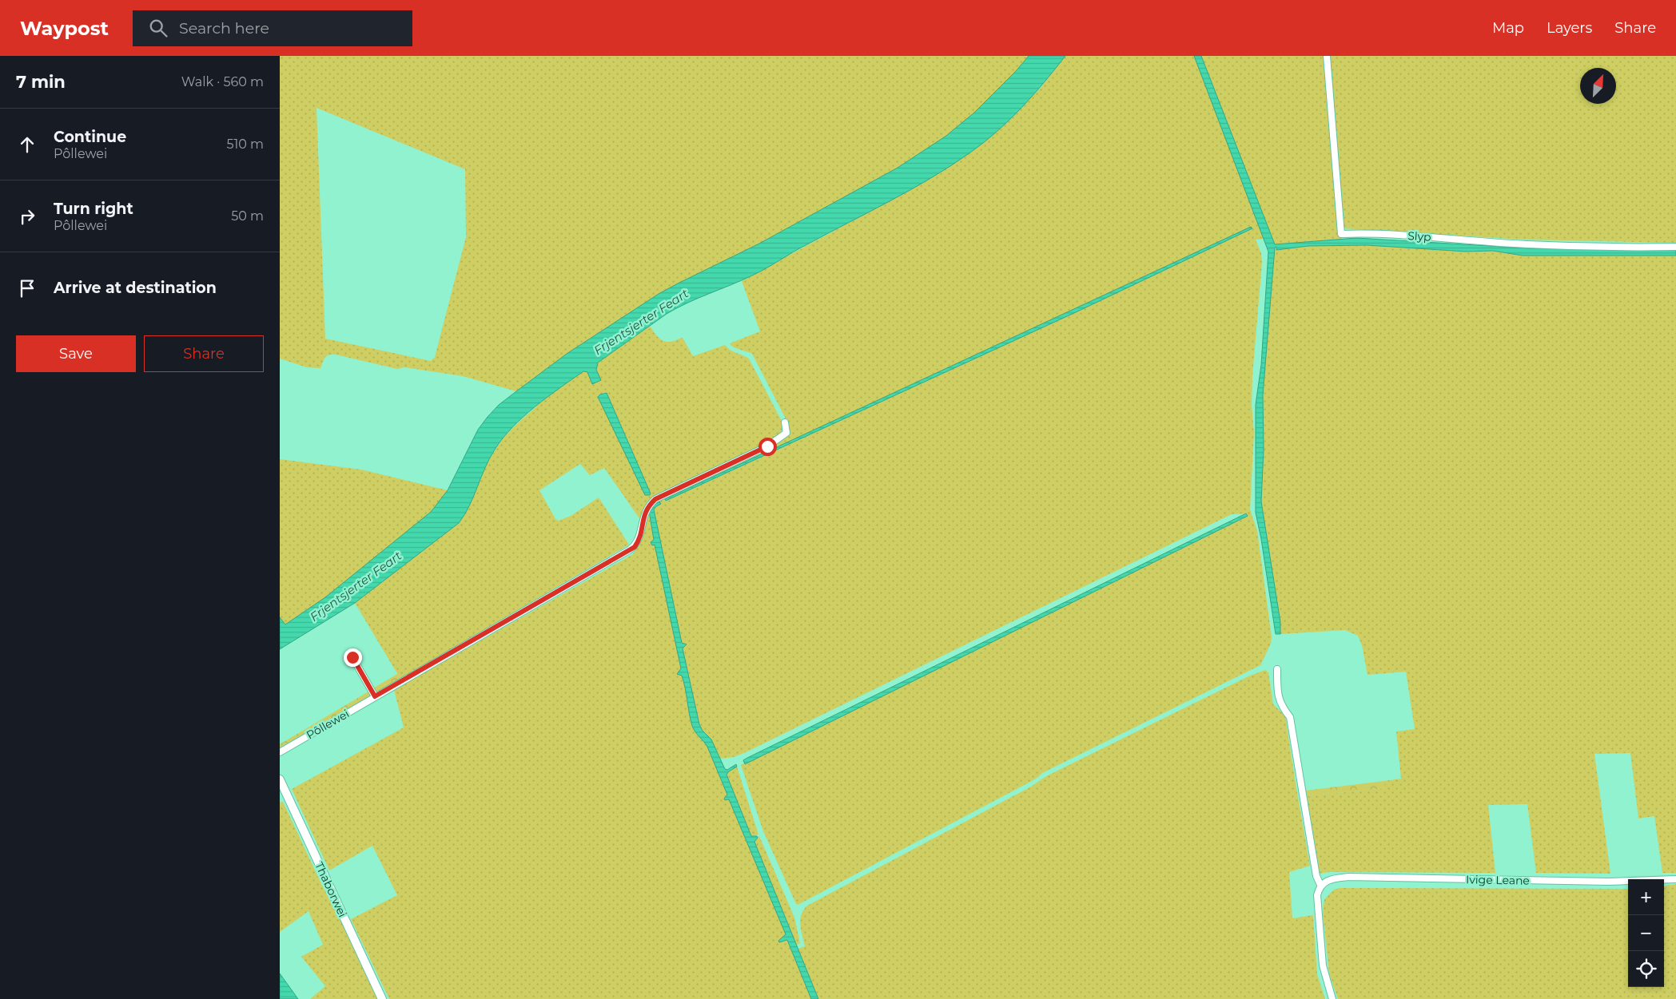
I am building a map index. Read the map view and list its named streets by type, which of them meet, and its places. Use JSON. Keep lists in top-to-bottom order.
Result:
{
  "streets": {
    "street": [
      "Slyp",
      "Pôllewei",
      "Ivige Leane",
      "Thaborwei"
    ]
  },
  "water": ["Frjentsjerter Feart"],
  "north": "top right",
  "page": {
    "header": "Waypost",
    "search": "Search here",
    "nav": ["Map", "Layers", "Share"],
    "heading": ["7 min", "Walk · 560 m"],
    "list": [
      ["Continue", "Pôllewei", "510 m"],
      ["Turn right", "Pôllewei", "50 m"],
      "Arrive at destination"
    ],
    "buttons": ["Save", "Share"],
    "map_buttons": ["+", "−"]
  }
}
